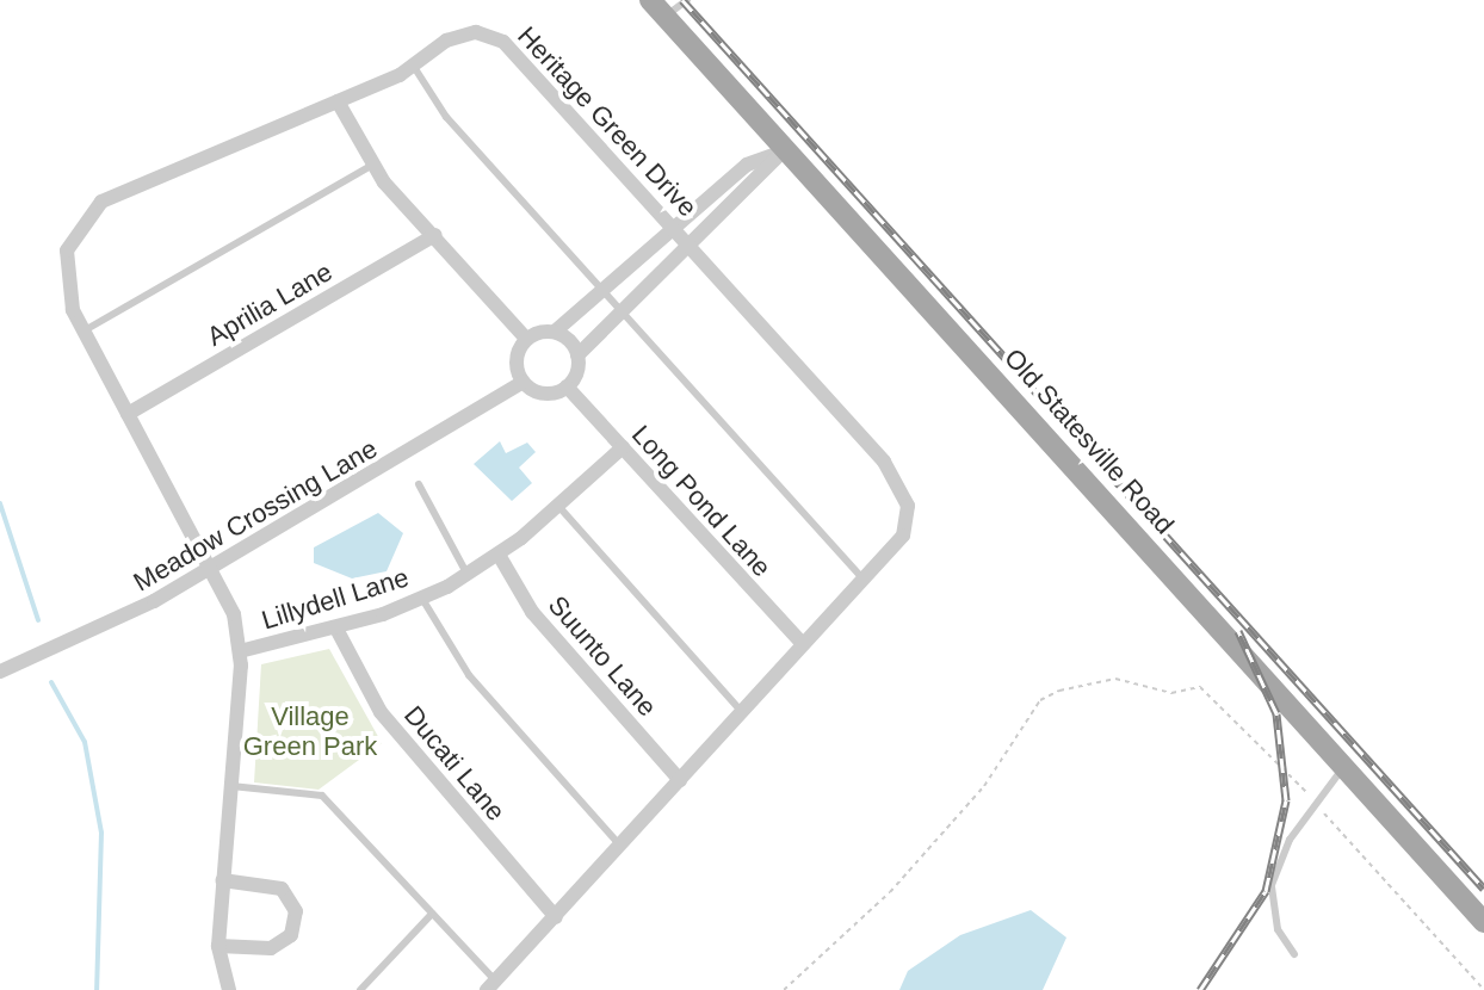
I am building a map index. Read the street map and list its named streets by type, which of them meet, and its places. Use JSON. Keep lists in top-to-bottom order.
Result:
{
  "streets": {
    "main road": ["Old Statesville Road"],
    "street": [
      "Heritage Green Drive",
      "Aprilia Lane",
      "Long Pond Lane",
      "Meadow Crossing Lane",
      "Lillydell Lane",
      "Suunto Lane",
      "Ducati Lane"
    ]
  },
  "crossings": [
    ["Heritage Green Drive", "Aprilia Lane"],
    ["Heritage Green Drive", "Long Pond Lane"],
    ["Heritage Green Drive", "Meadow Crossing Lane"],
    ["Heritage Green Drive", "Lillydell Lane"],
    ["Heritage Green Drive", "Suunto Lane"],
    ["Heritage Green Drive", "Ducati Lane"],
    ["Long Pond Lane", "Meadow Crossing Lane"],
    ["Long Pond Lane", "Lillydell Lane"],
    ["Lillydell Lane", "Suunto Lane"],
    ["Lillydell Lane", "Ducati Lane"]
  ],
  "parks": ["Village Green Park"]
}
